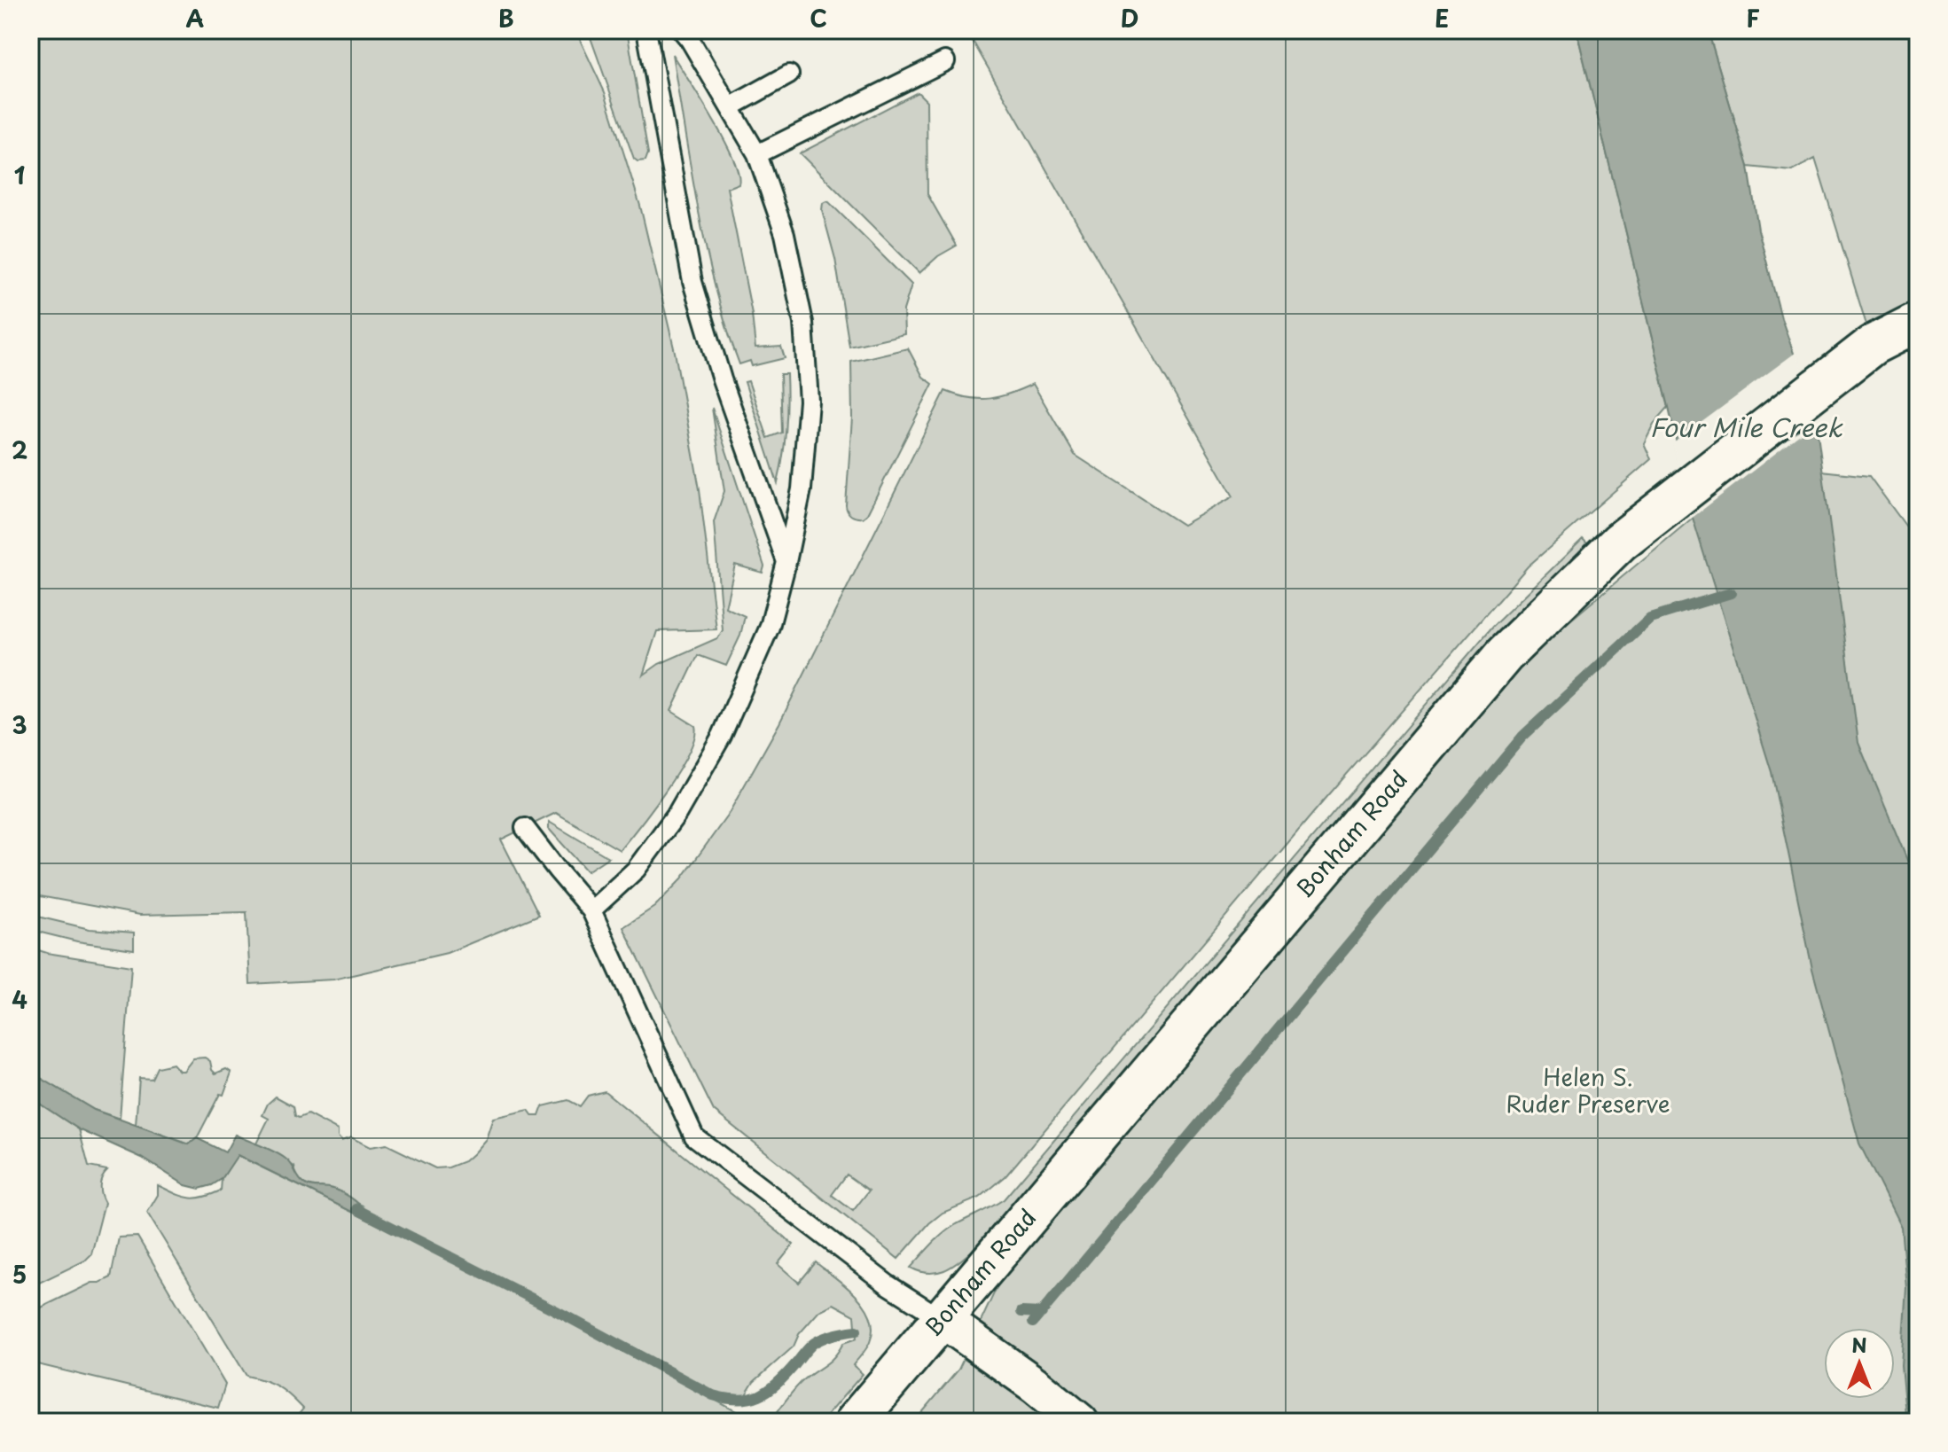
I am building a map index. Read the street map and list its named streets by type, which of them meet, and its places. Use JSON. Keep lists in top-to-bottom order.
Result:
{
  "streets": {
    "street": ["Bonham Road"]
  },
  "water": ["Four Mile Creek"],
  "parks": ["Helen S. Ruder Preserve"],
  "north": "top",
  "grid": {
    "columns": [
      "A",
      "B",
      "C",
      "D",
      "E",
      "F"
    ],
    "rows": [
      "1",
      "2",
      "3",
      "4",
      "5"
    ]
  }
}
